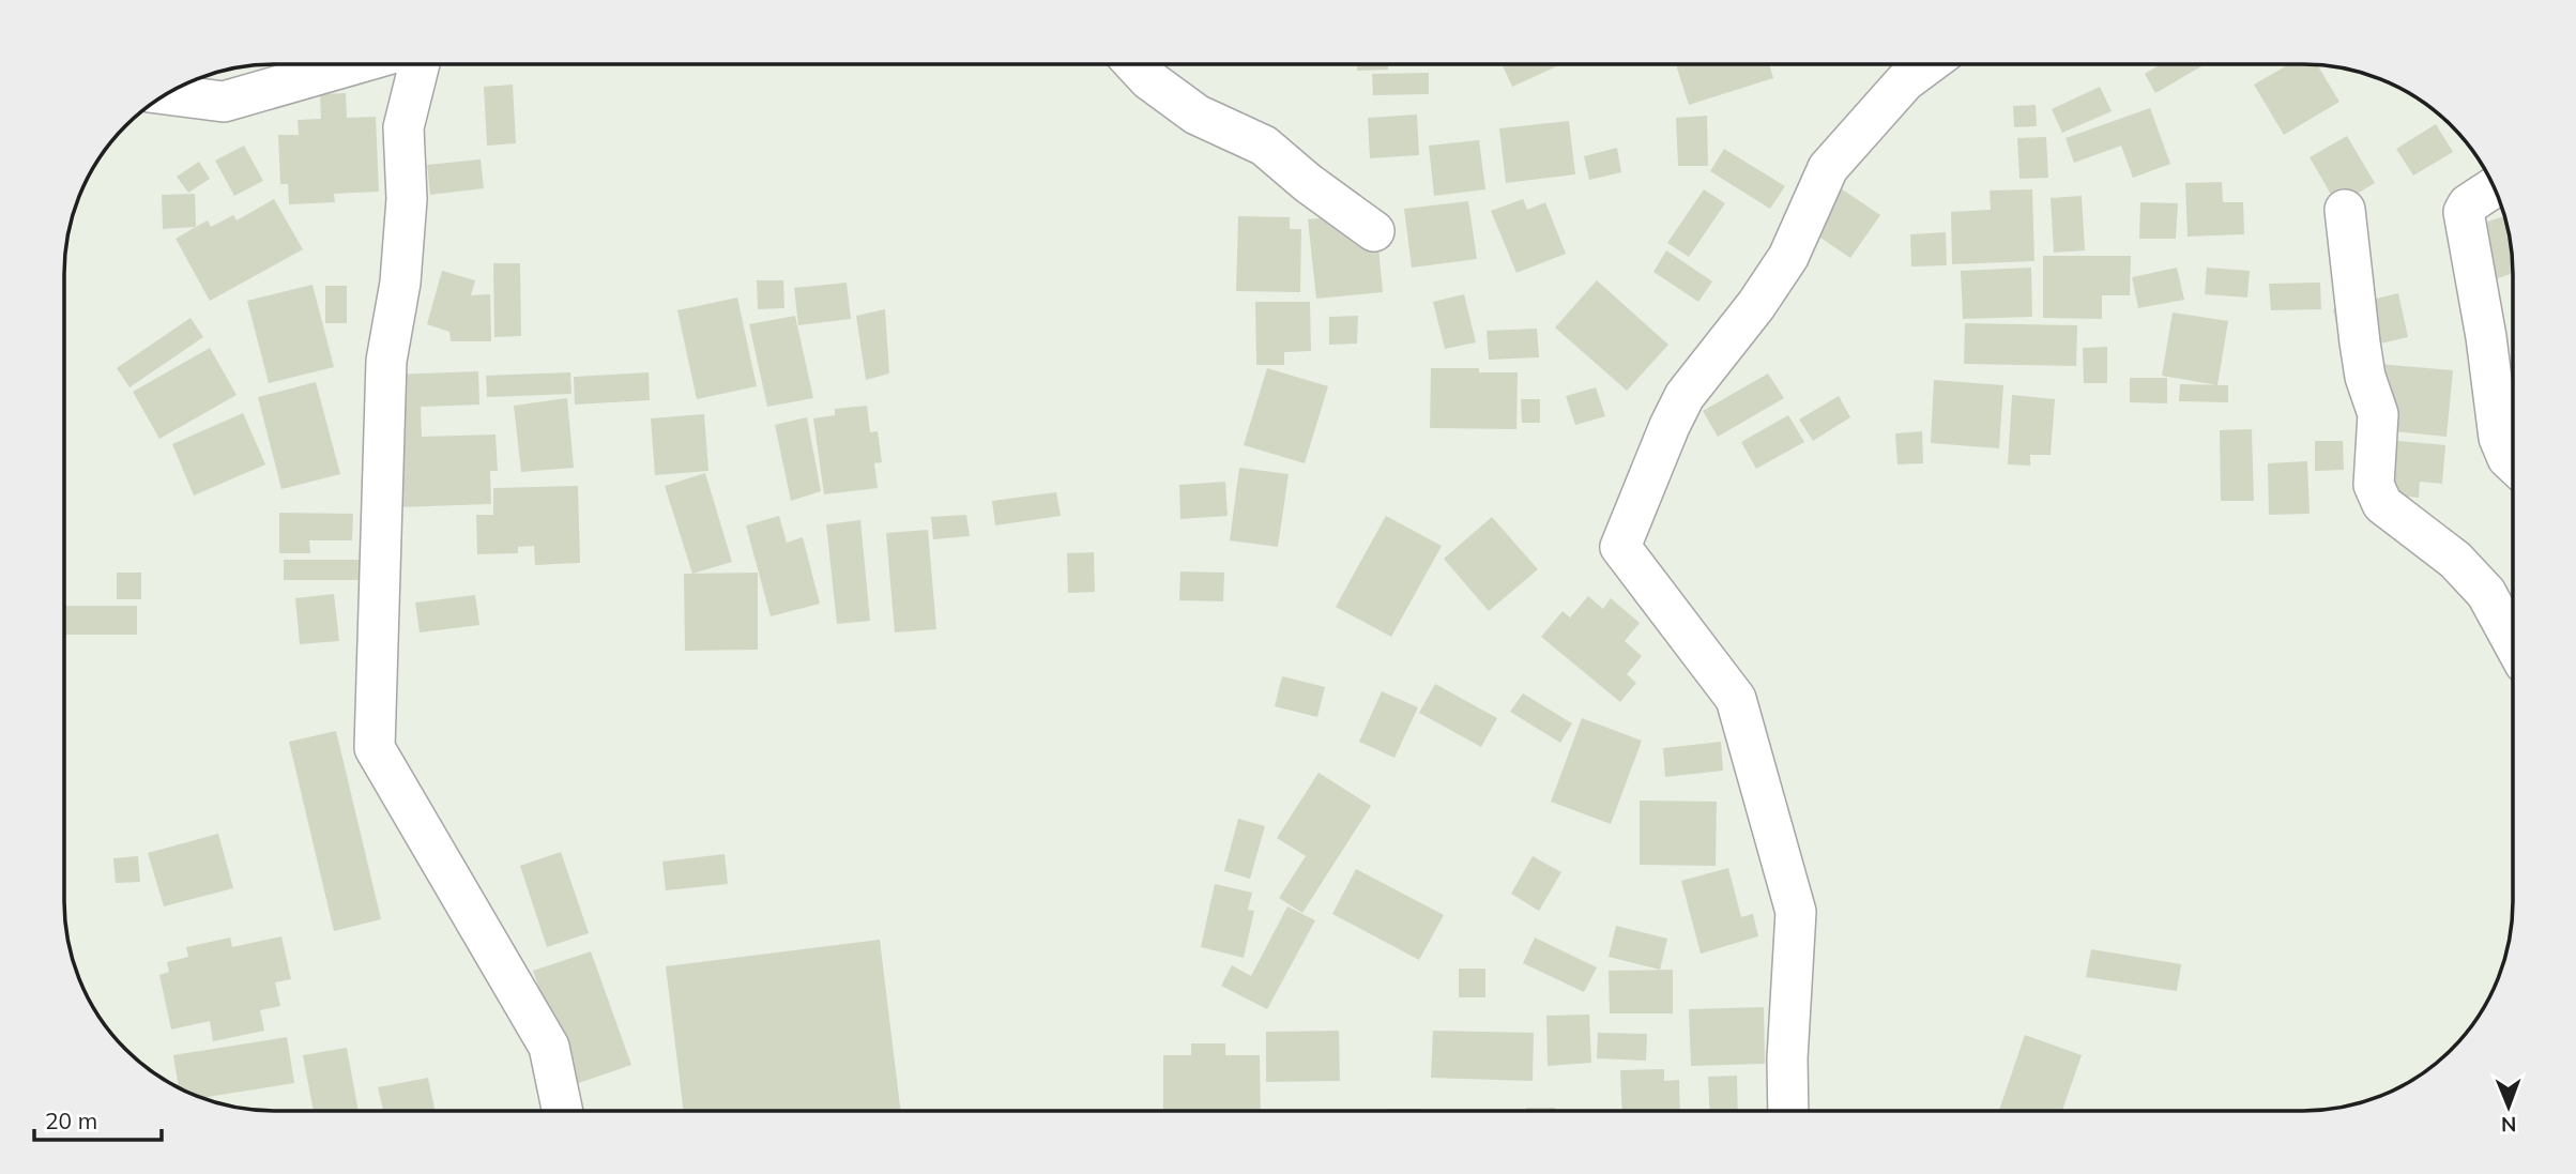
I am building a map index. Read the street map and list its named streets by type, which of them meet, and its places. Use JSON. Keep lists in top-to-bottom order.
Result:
{
  "scale_bar": "20 m",
  "north": "bottom"
}
